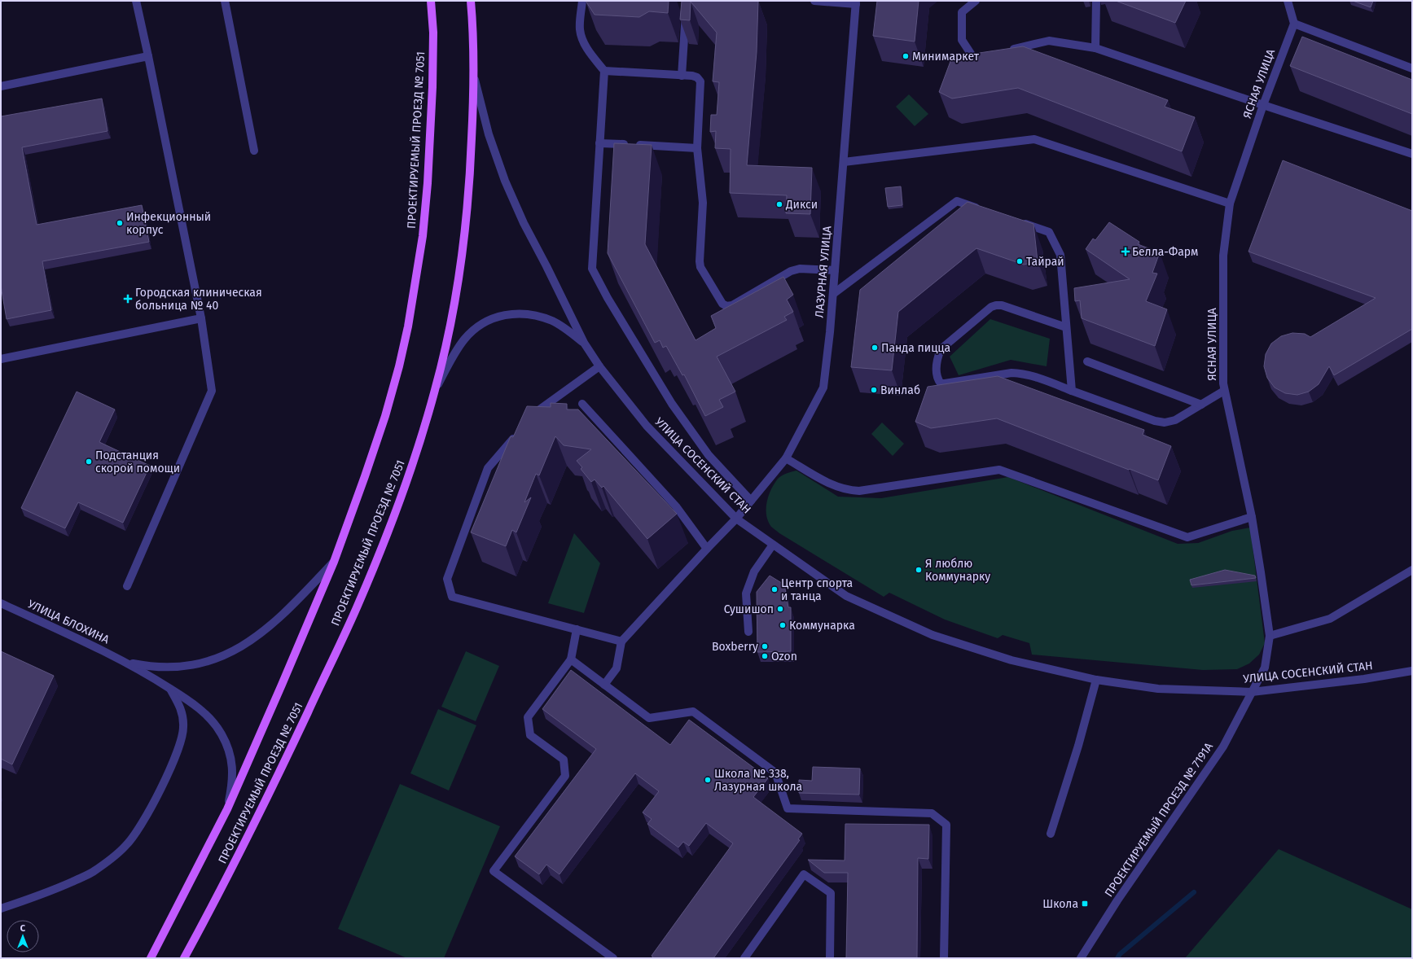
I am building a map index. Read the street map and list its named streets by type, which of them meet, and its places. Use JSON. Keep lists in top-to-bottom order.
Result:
{
  "streets": {
    "main road": ["ПРОЕКТИРУЕМЫЙ ПРОЕЗД № 7051"],
    "street": [
      "ЯСНАЯ УЛИЦА",
      "ЛАЗУРНАЯ УЛИЦА",
      "УЛИЦА СОСЕНСКИЙ СТАН",
      "УЛИЦА БЛОХИНА",
      "ПРОЕКТИРУЕМЫЙ ПРОЕЗД № 7191А"
    ]
  },
  "crossings": [
    ["ЯСНАЯ УЛИЦА", "УЛИЦА СОСЕНСКИЙ СТАН"],
    ["ЯСНАЯ УЛИЦА", "ПРОЕКТИРУЕМЫЙ ПРОЕЗД № 7191А"],
    ["ПРОЕКТИРУЕМЫЙ ПРОЕЗД № 7051", "УЛИЦА СОСЕНСКИЙ СТАН"],
    ["ЛАЗУРНАЯ УЛИЦА", "УЛИЦА СОСЕНСКИЙ СТАН"],
    ["УЛИЦА СОСЕНСКИЙ СТАН", "ПРОЕКТИРУЕМЫЙ ПРОЕЗД № 7191А"]
  ],
  "places": {
    "other": [
      "Минимаркет",
      "Дикси",
      "Инфекционный корпус",
      "Тайрай",
      "Панда пицца",
      "Винлаб",
      "Подстанция скорой помощи",
      "Я люблю Коммунарку",
      "Центр спорта и танца",
      "Сушишоп",
      "Коммунарка",
      "Boxberry",
      "Ozon",
      "Школа № 338, Лазурная школа"
    ],
    "health": ["Белла-Фарм", "Городская клиническая больница № 40"],
    "transit": ["Школа"]
  },
  "north": "top"
}
